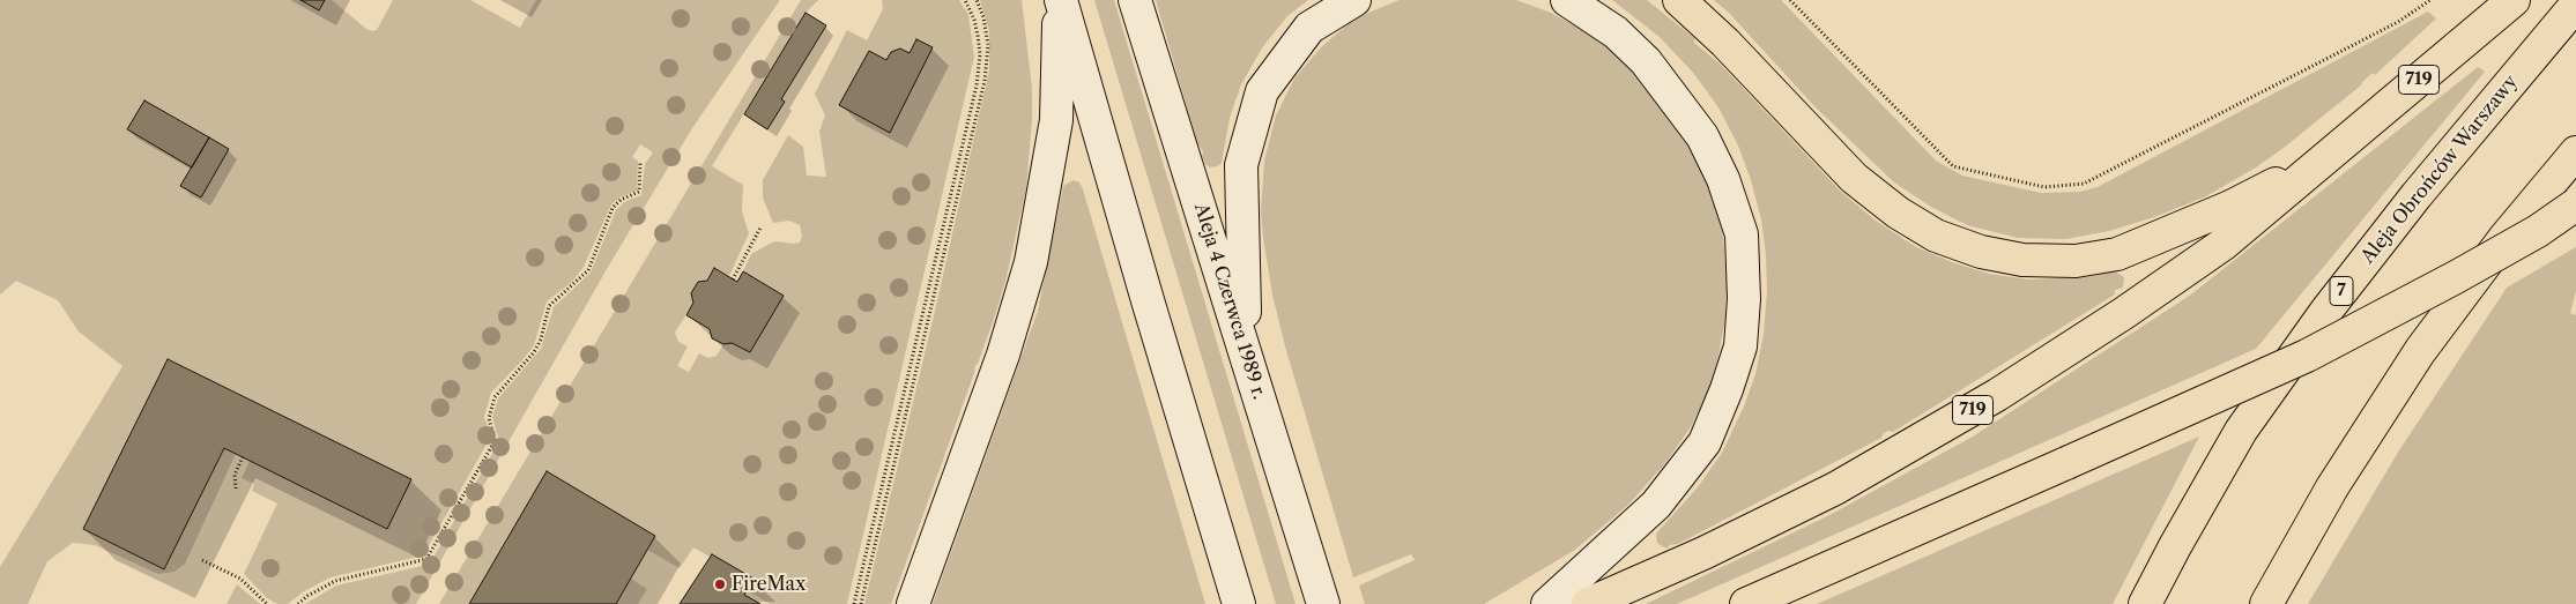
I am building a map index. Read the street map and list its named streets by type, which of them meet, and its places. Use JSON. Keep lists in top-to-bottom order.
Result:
{
  "streets": {
    "main road": [
      "719",
      "Aleja Obrońców Warszawy",
      "7",
      "Aleja 4 Czerwca 1989 r."
    ]
  },
  "places": ["FireMax"]
}
